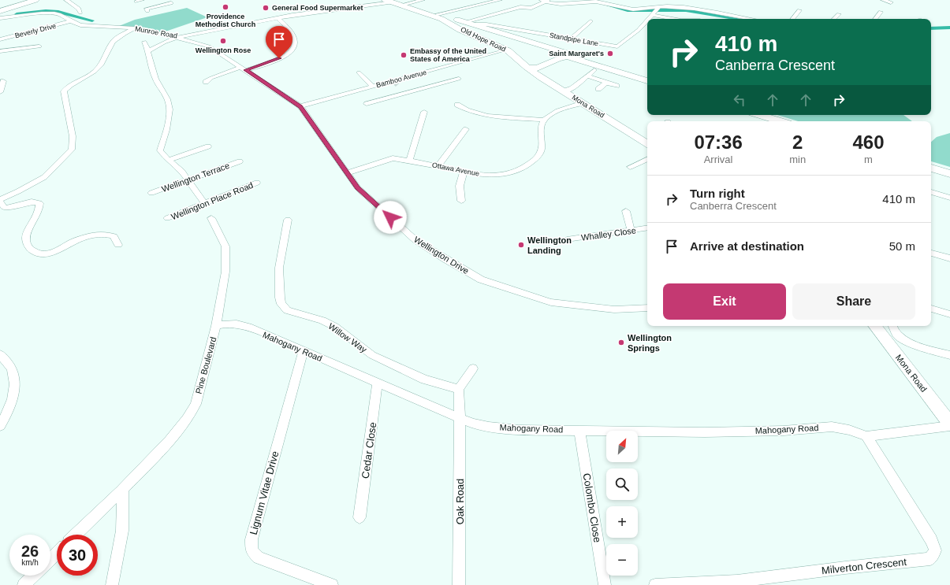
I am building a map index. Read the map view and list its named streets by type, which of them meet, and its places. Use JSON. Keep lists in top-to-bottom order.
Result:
{
  "streets": {
    "main road": ["Old Hope Road"],
    "street": [
      "Beverly Drive",
      "Munroe Road",
      "Standpipe Lane",
      "Bamboo Avenue",
      "Mona Road",
      "Ottawa Avenue",
      "Wellington Terrace",
      "Wellington Place Road",
      "Whalley Close",
      "Wellington Drive",
      "Willow Way",
      "Mahogany Road",
      "Pine Boulevard",
      "Cedar Close",
      "Lignum Vitae Drive",
      "Oak Road",
      "Colombo Close",
      "Milverton Crescent"
    ]
  },
  "crossings": [
    ["Beverly Drive", "Munroe Road"],
    ["Munroe Road", "Old Hope Road"],
    ["Munroe Road", "Wellington Drive"],
    ["Old Hope Road", "Standpipe Lane"],
    ["Old Hope Road", "Mona Road"],
    ["Bamboo Avenue", "Wellington Drive"],
    ["Ottawa Avenue", "Wellington Drive"],
    ["Mahogany Road", "Pine Boulevard"],
    ["Mahogany Road", "Cedar Close"],
    ["Mahogany Road", "Lignum Vitae Drive"],
    ["Mahogany Road", "Oak Road"],
    ["Mahogany Road", "Colombo Close"],
    ["Mahogany Road", "Milverton Crescent"]
  ],
  "places": [
    "Providence Methodist Church",
    "General Food Supermarket",
    "Wellington Rose",
    "Saint Margaret's",
    "Embassy of the United States of America",
    "Wellington Landing",
    "Wellington Springs"
  ],
  "north": "top right",
  "page": {
    "turn": ["410 m", "Canberra Crescent"],
    "eta": [
      "07:36",
      "Arrival",
      "2",
      "min",
      "460",
      "m"
    ],
    "list": [
      {
        "name": "Turn right",
        "note": "Canberra Crescent",
        "value": "410 m"
      },
      {
        "name": "Arrive at destination",
        "value": "50 m"
      }
    ],
    "buttons": ["Exit", "Share"],
    "map_buttons": ["+", "−"],
    "speed": "26 km/h",
    "limit": "30"
  }
}
